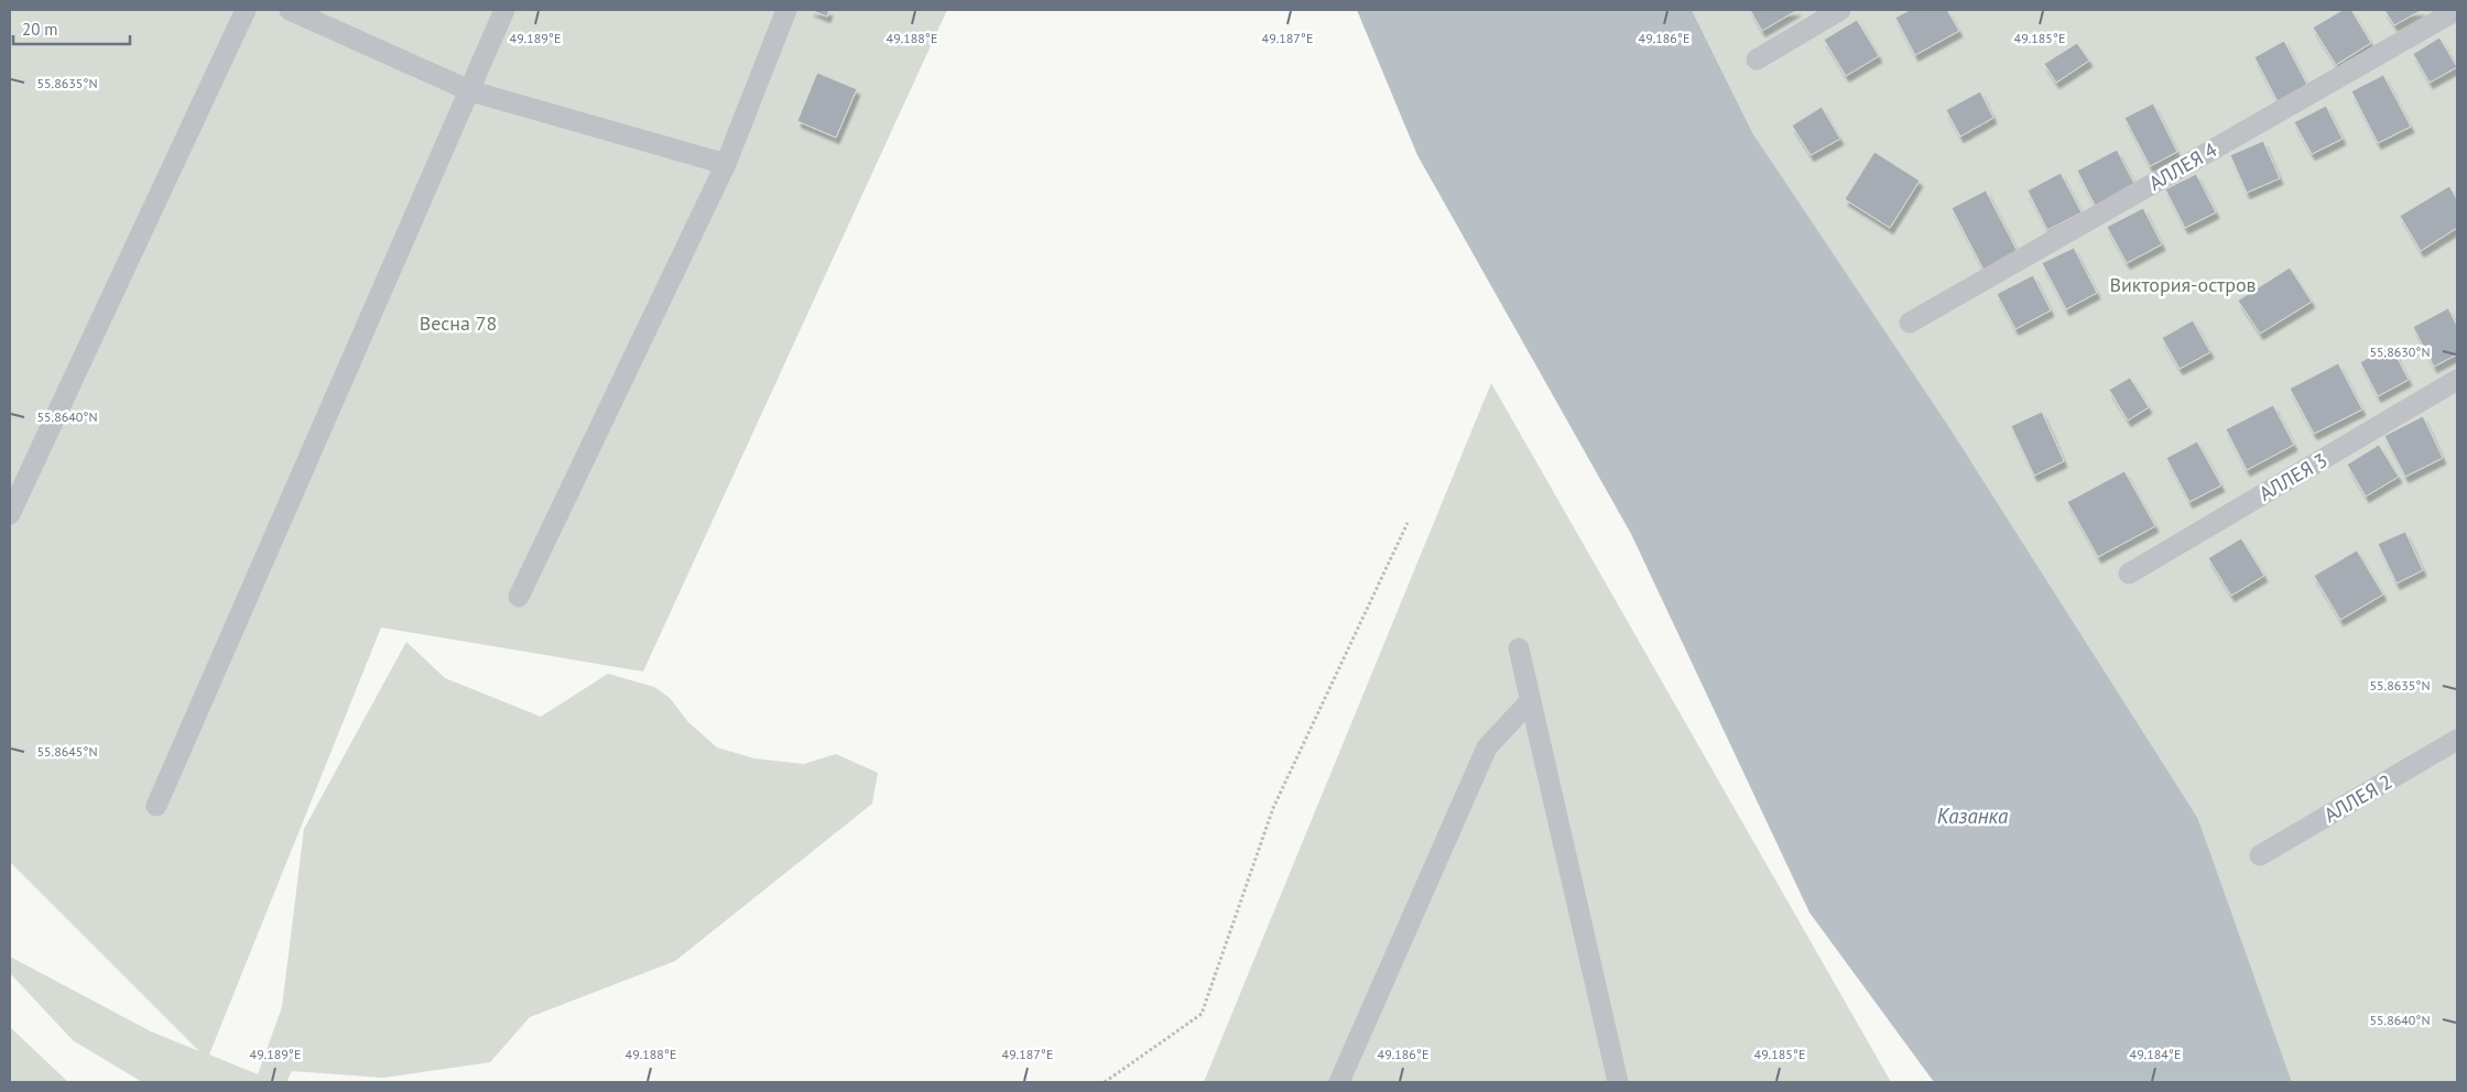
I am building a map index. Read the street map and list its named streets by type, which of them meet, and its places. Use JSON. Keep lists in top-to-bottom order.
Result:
{
  "streets": {
    "lane": ["АЛЛЕЯ 4", "АЛЛЕЯ 3", "АЛЛЕЯ 2"]
  },
  "water": ["Казанка"],
  "parks": ["Виктория-остров", "Весна 78"],
  "scale_bar": "20 m",
  "coordinates": [
    "49.189°E",
    "49.188°E",
    "49.187°E",
    "49.186°E",
    "49.185°E",
    "55.8635°N",
    "55.8630°N",
    "55.8640°N",
    "55.8645°N",
    "49.184°E"
  ]
}
